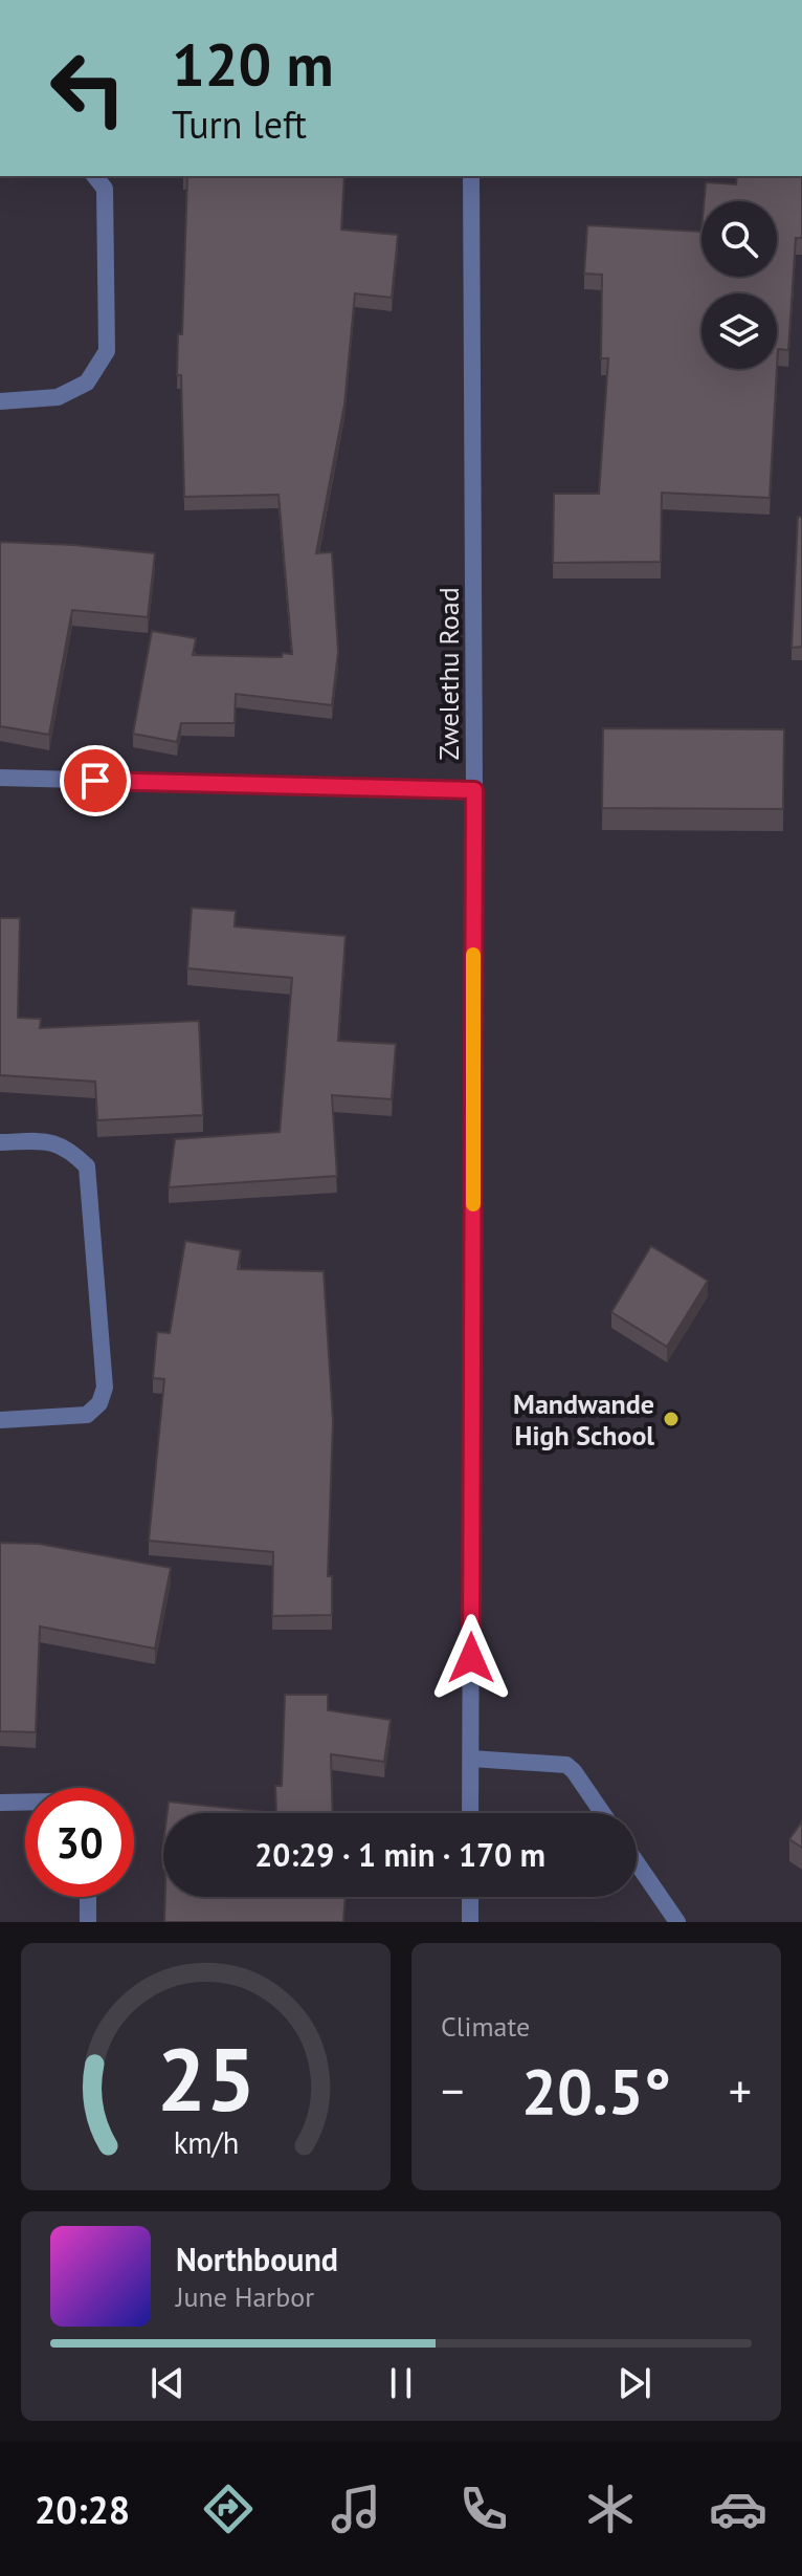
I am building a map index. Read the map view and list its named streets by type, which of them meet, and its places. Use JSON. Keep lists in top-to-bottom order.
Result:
{
  "streets": {
    "street": ["Zwelethu Road"]
  },
  "places": ["Mandwande High School"],
  "page": {
    "turn": ["120 m", "Turn left"],
    "limit": "30",
    "trip": "20:29 · 1 min · 170 m",
    "tile": "Climate",
    "heat": ["−", "20.5°", "+"],
    "song": ["Northbound", "June Harbor"],
    "tabs": "20:28",
    "gauge": ["25", "km/h"]
  }
}
